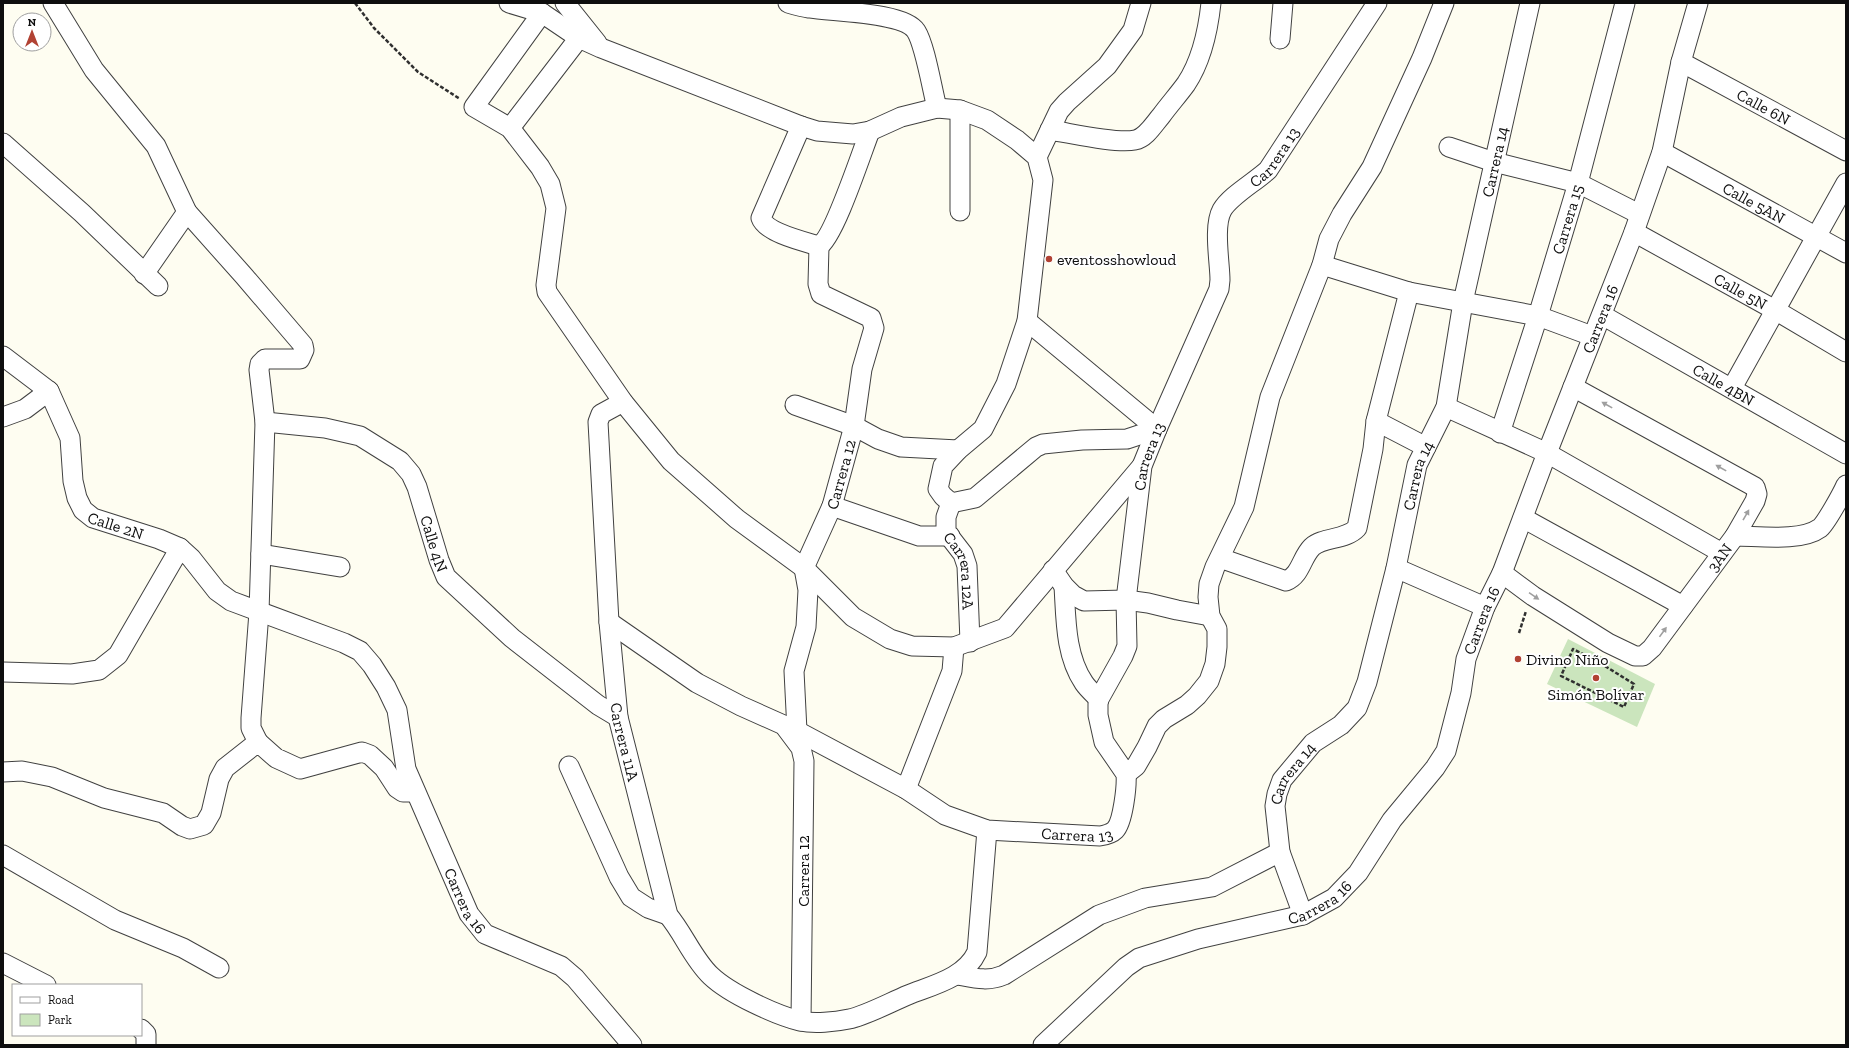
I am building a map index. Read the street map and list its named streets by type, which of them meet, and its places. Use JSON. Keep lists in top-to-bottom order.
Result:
{
  "streets": {
    "street": [
      "Calle 6N",
      "Carrera 13",
      "Carrera 14",
      "Calle 5AN",
      "Carrera 15",
      "Calle 5N",
      "Carrera 16",
      "Calle 4BN",
      "Carrera 12",
      "Calle 2N",
      "Calle 4N",
      "3AN",
      "Carrera 12A",
      "Carrera 11A"
    ]
  },
  "crossings": [
    ["Calle 6N", "Carrera 16"],
    ["Carrera 14", "Carrera 16"],
    ["Calle 5AN", "Carrera 16"],
    ["Calle 5N", "Carrera 16"],
    ["Carrera 16", "Calle 4BN"],
    ["Carrera 16", "Calle 2N"],
    ["Carrera 16", "3AN"],
    ["Carrera 12", "Carrera 11A"],
    ["Calle 4N", "Carrera 11A"]
  ],
  "places": ["eventosshowloud", "Divino Niño", "Simón Bolívar"],
  "legend": ["Road", "Park"],
  "north": "top"
}
